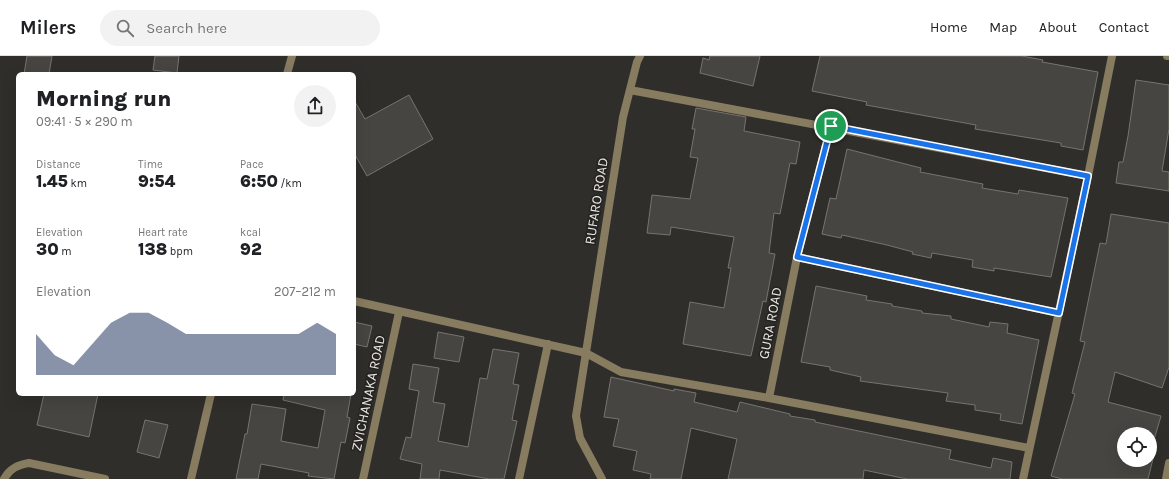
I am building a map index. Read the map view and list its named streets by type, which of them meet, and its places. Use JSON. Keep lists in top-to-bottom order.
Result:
{
  "streets": {
    "street": ["RUFARO ROAD", "GURA ROAD", "ZVICHANAKA ROAD"]
  },
  "page": {
    "header": "Milers",
    "search": "Search here",
    "nav": [
      "Home",
      "Map",
      "About",
      "Contact"
    ],
    "heading": ["Morning run", "09:41 · 5 × 290 m"],
    "stats": [
      ["Distance", "1.45 km"],
      ["Time", "9:54"],
      ["Pace", "6:50 /km"],
      ["Elevation", "30 m"],
      ["Heart rate", "138 bpm"],
      ["kcal", "92"]
    ],
    "chart": ["Elevation", "207–212 m"]
  }
}
